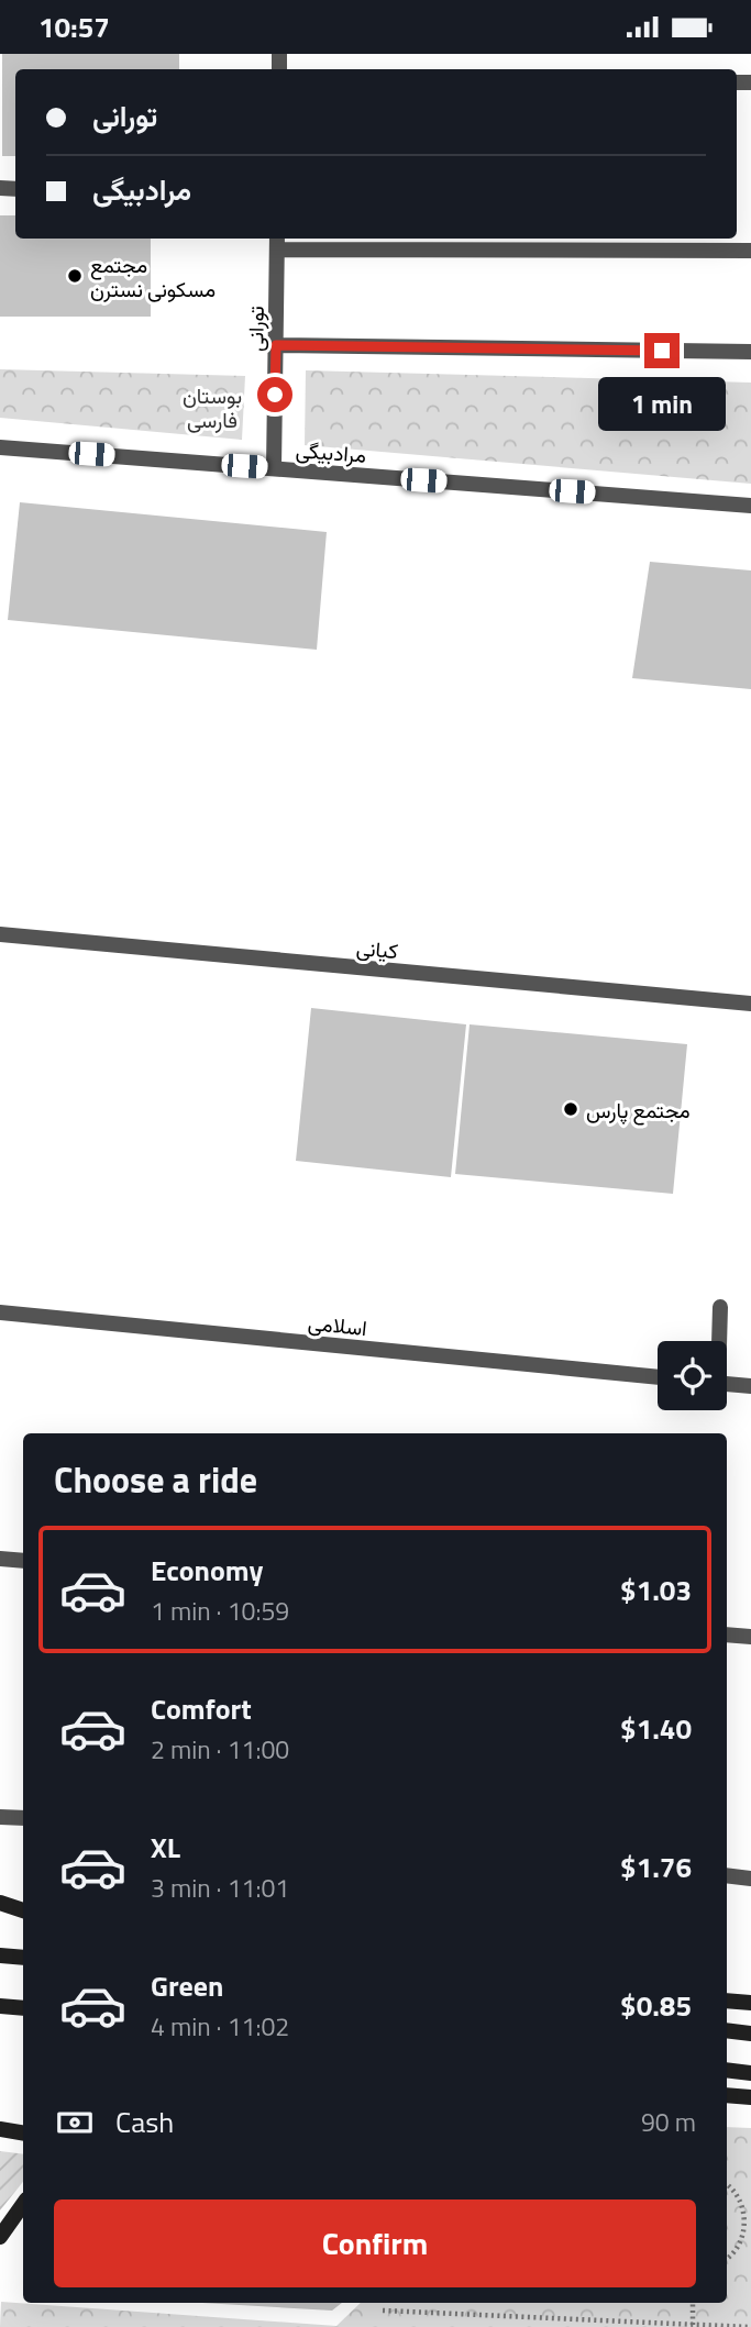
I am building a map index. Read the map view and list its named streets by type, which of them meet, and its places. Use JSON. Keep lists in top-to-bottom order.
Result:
{
  "streets": {
    "street": [
      "تورانی",
      "مرادبیگی",
      "کیانی",
      "اسلامی"
    ]
  },
  "crossings": [
    ["تورانی", "مرادبیگی"]
  ],
  "parks": ["بوستان فارسی"],
  "places": ["مجتمع مسکونی نسترن", "مجتمع پارس"],
  "page": {
    "status": "10:57",
    "banner": ["تورانی", "مرادبیگی"],
    "bubble": "1 min",
    "heading": "Choose a ride",
    "list": [
      {
        "name": "Economy",
        "note": "1 min · 10:59",
        "value": "$1.03"
      },
      {
        "name": "Comfort",
        "note": "2 min · 11:00",
        "value": "$1.40"
      },
      {
        "name": "XL",
        "note": "3 min · 11:01",
        "value": "$1.76"
      },
      {
        "name": "Green",
        "note": "4 min · 11:02",
        "value": "$0.85"
      }
    ],
    "pay": ["Cash", "90 m"],
    "buttons": "Confirm"
  }
}
